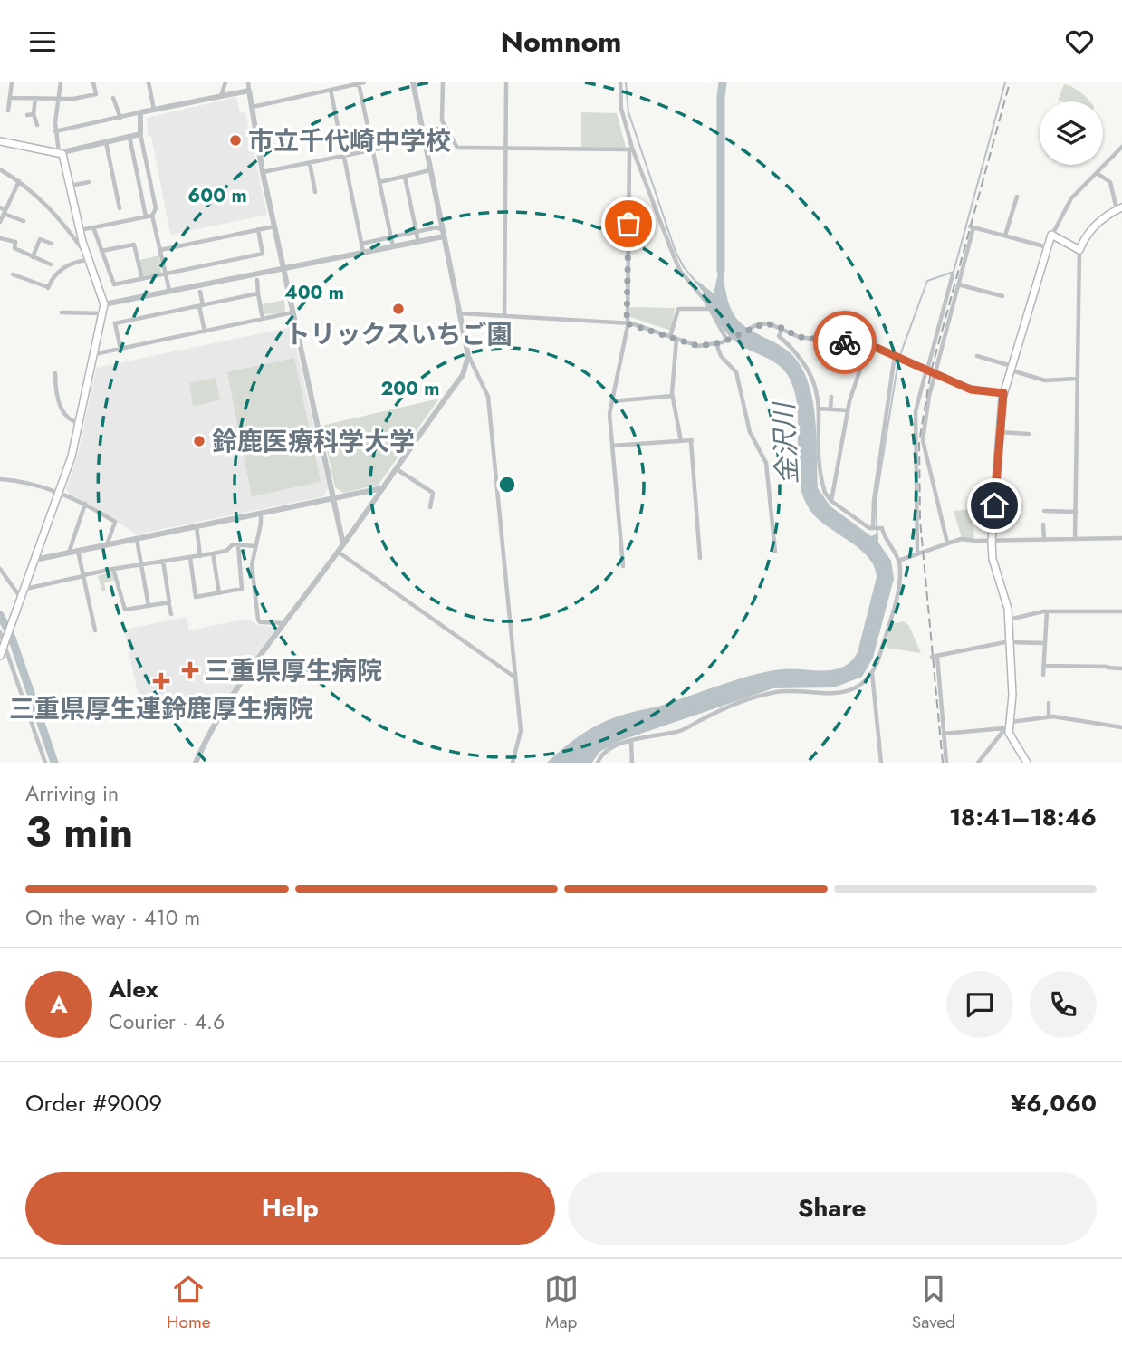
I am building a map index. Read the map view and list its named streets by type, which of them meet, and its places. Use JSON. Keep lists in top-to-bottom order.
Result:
{
  "water": ["金沢川"],
  "places": {
    "other": ["市立千代崎中学校", "トリックスいちご園", "鈴鹿医療科学大学"],
    "health": ["三重県厚生病院", "三重県厚生連鈴鹿厚生病院"]
  },
  "page": {
    "header": "Nomnom",
    "heading": ["3 min", "Arriving in", "18:41–18:46"],
    "panel": [
      "Alex",
      "Courier · 4.6",
      "Order #9009",
      "¥6,060"
    ],
    "bar": "On the way · 410 m",
    "round": "A",
    "buttons": ["Help", "Share"],
    "tabs": ["Home", "Map", "Saved"]
  },
  "rings": ["600 m", "400 m", "200 m"]
}
